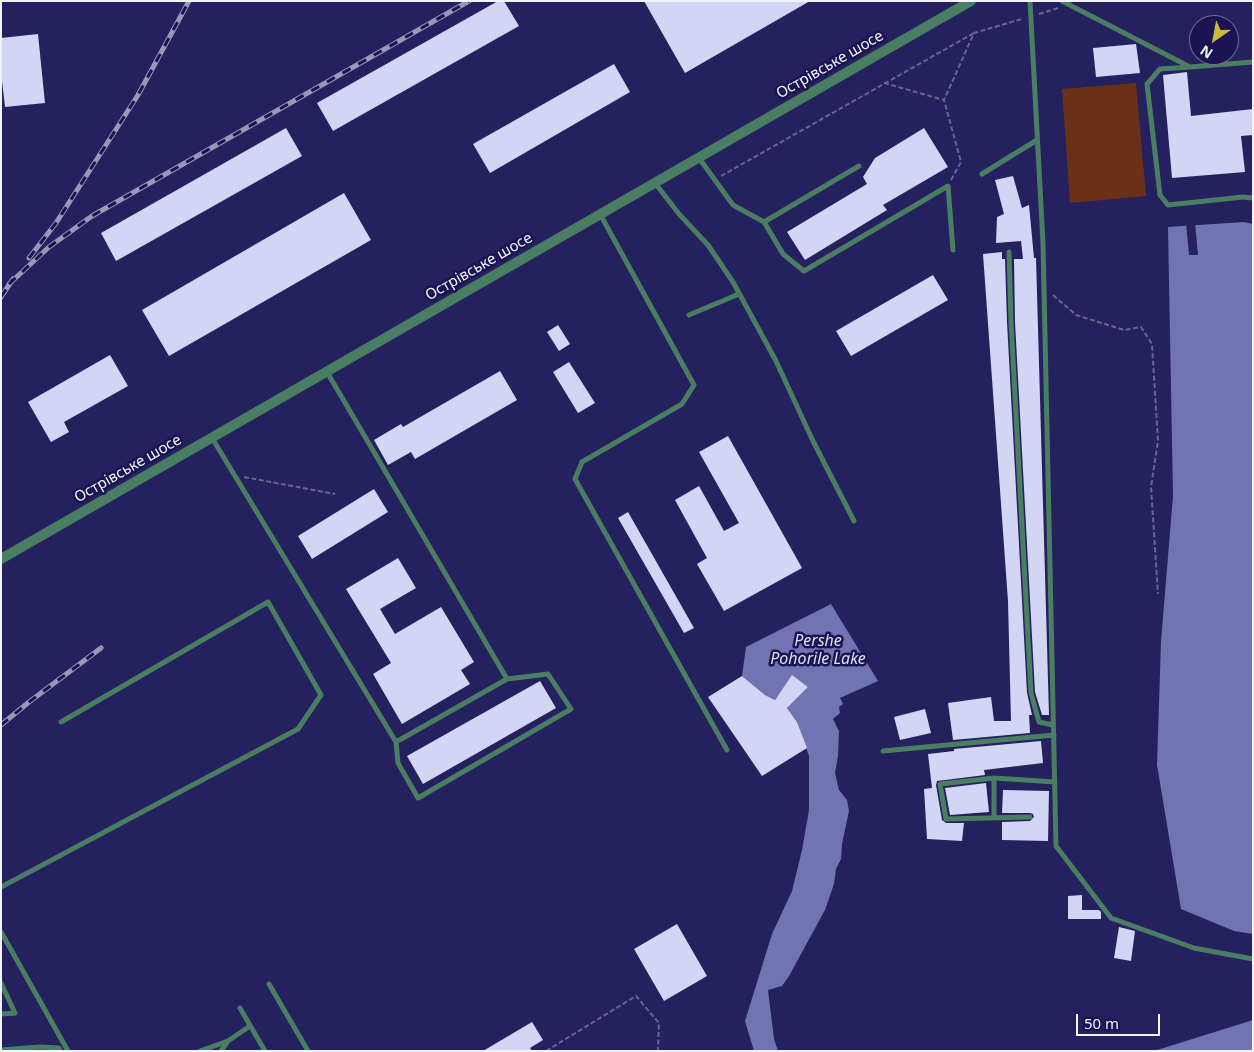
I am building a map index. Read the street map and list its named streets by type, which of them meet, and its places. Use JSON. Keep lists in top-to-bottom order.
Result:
{
  "streets": {
    "street": ["Острівське шосе"]
  },
  "water": ["Pershe Pohorile Lake"],
  "scale_bar": "50 m",
  "north": "bottom left"
}
